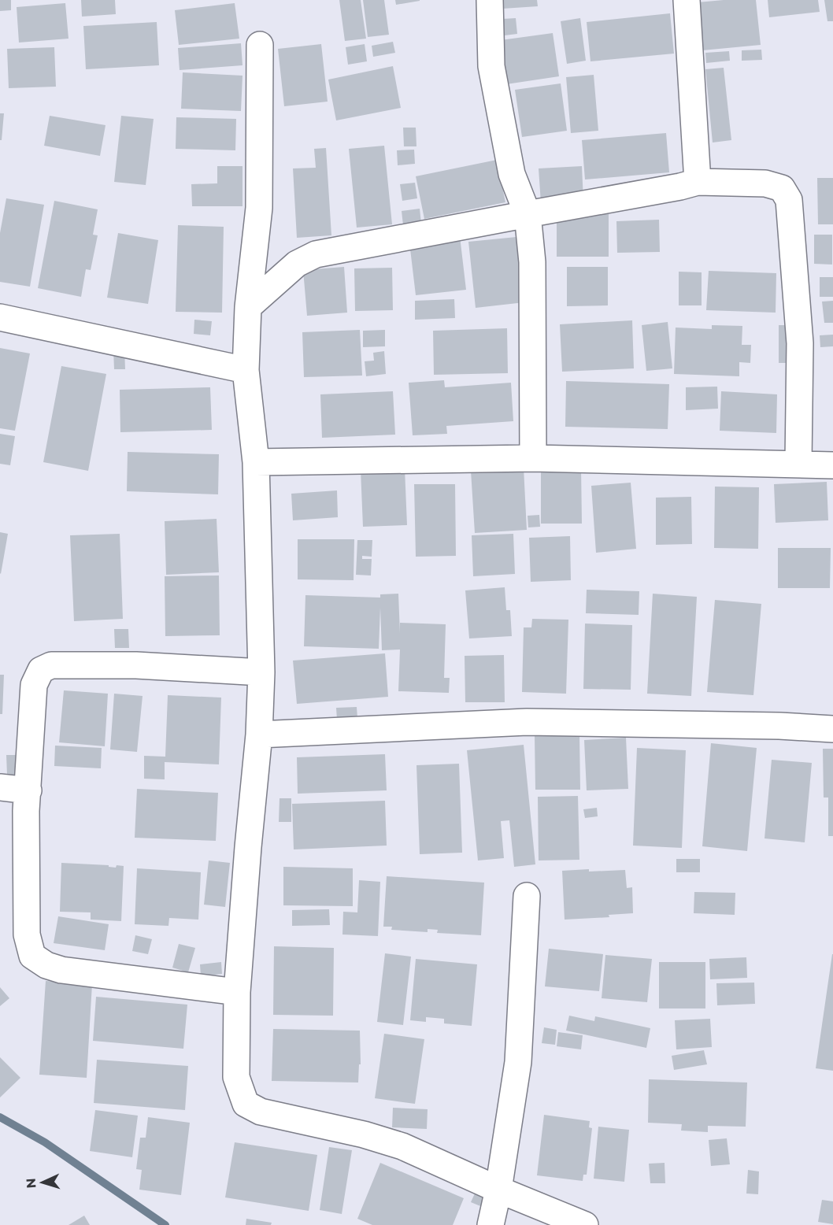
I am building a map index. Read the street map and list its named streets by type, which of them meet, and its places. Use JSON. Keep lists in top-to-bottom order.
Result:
{
  "north": "left"
}
